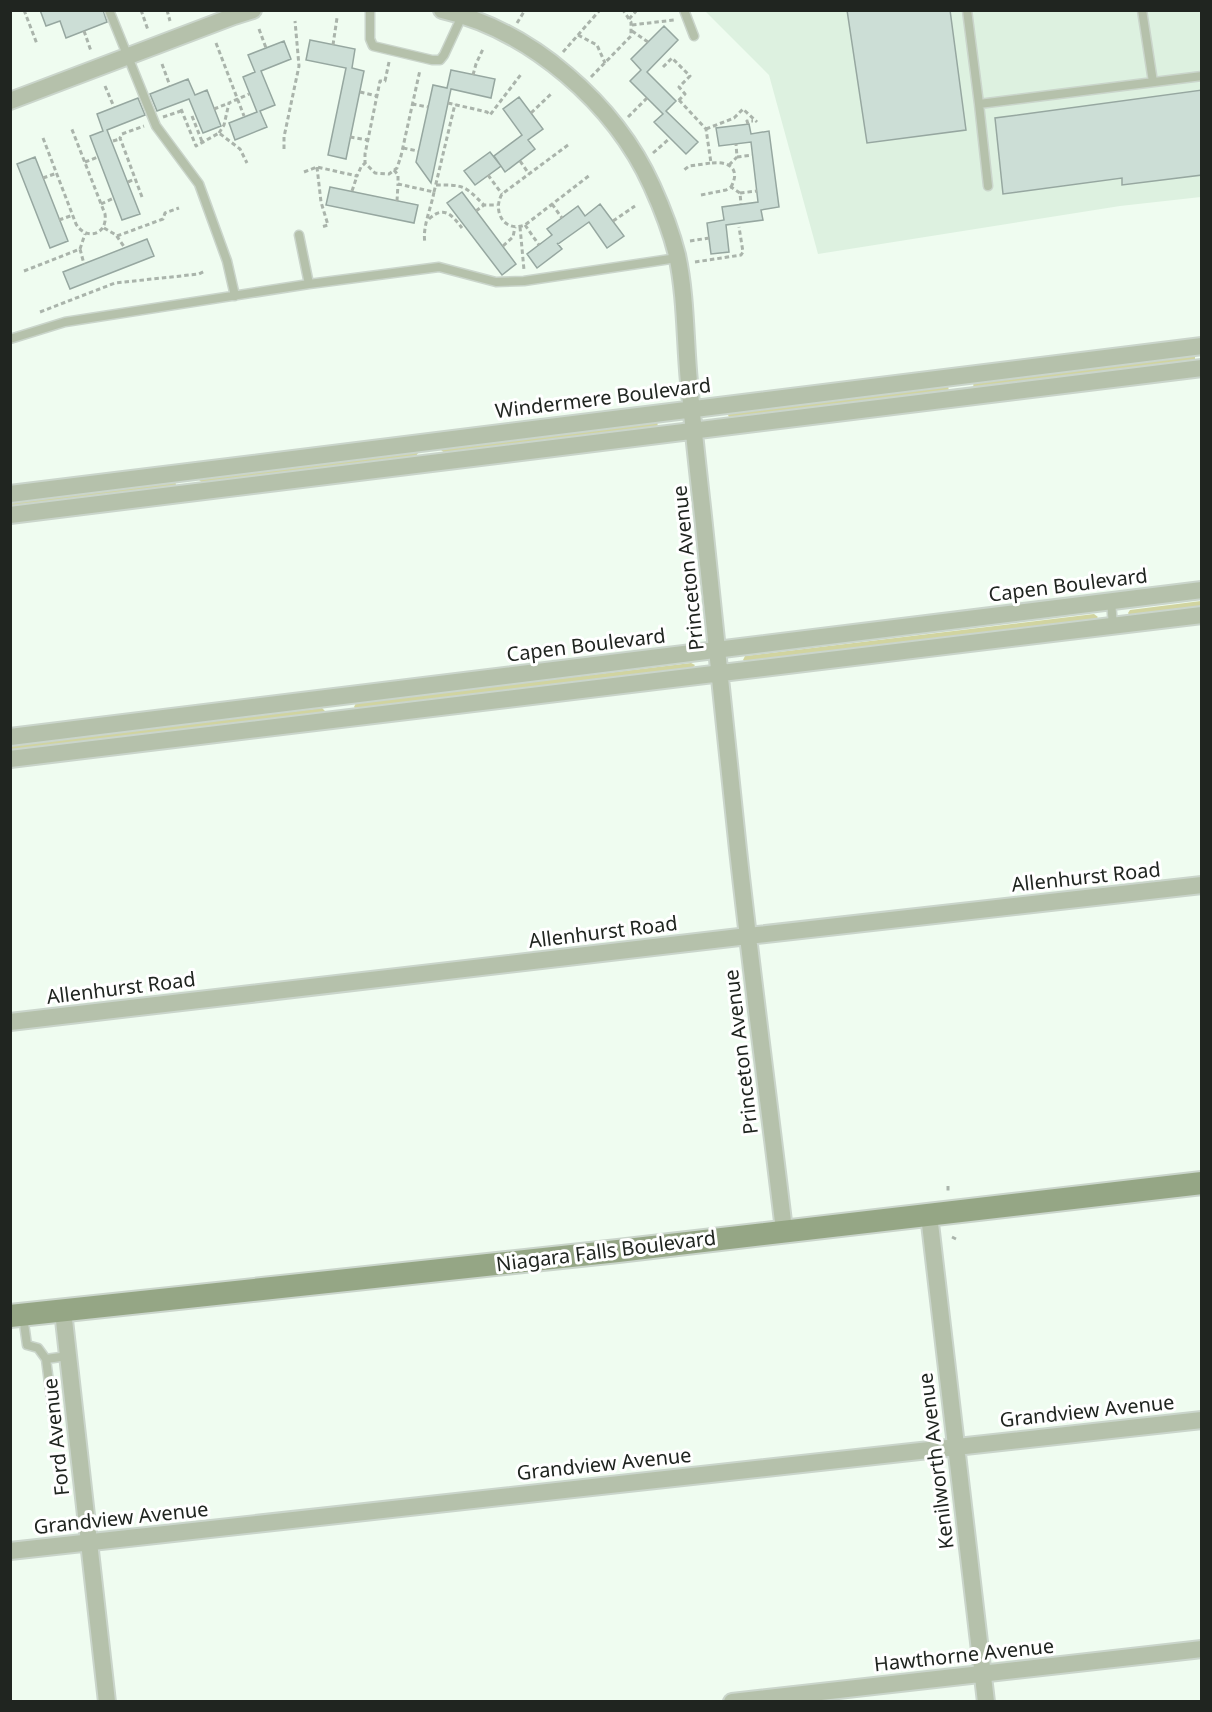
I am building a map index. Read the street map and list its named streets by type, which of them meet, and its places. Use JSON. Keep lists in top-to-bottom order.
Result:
{
  "streets": {
    "main road": ["Niagara Falls Boulevard"],
    "street": [
      "Windermere Boulevard",
      "Princeton Avenue",
      "Capen Boulevard",
      "Allenhurst Road",
      "Grandview Avenue",
      "Ford Avenue",
      "Kenilworth Avenue",
      "Hawthorne Avenue"
    ]
  },
  "crossings": [
    ["Windermere Boulevard", "Princeton Avenue"],
    ["Princeton Avenue", "Capen Boulevard"],
    ["Princeton Avenue", "Allenhurst Road"],
    ["Princeton Avenue", "Niagara Falls Boulevard"],
    ["Niagara Falls Boulevard", "Ford Avenue"],
    ["Niagara Falls Boulevard", "Kenilworth Avenue"],
    ["Grandview Avenue", "Ford Avenue"],
    ["Grandview Avenue", "Kenilworth Avenue"],
    ["Kenilworth Avenue", "Hawthorne Avenue"]
  ]
}
